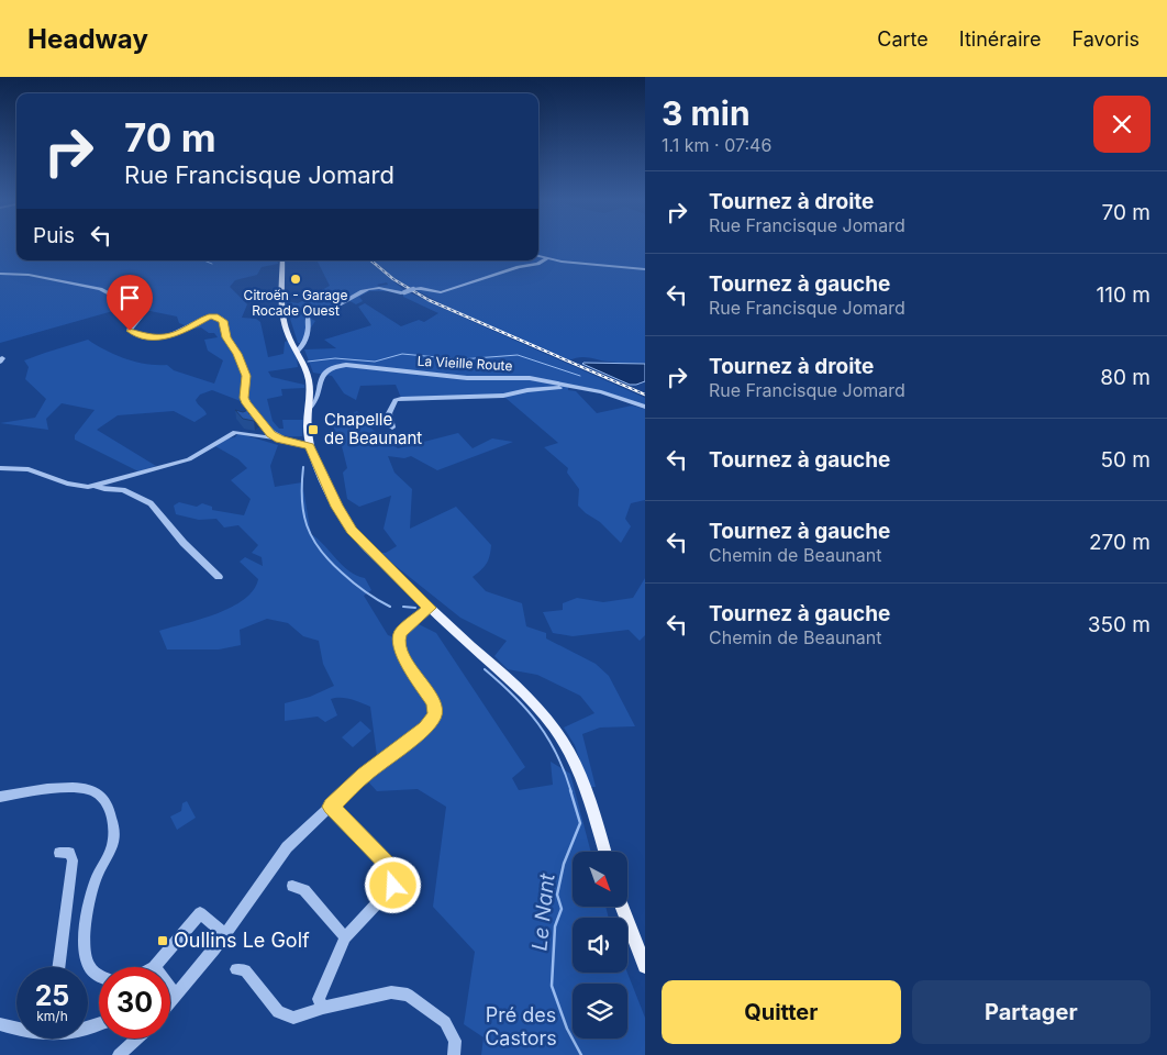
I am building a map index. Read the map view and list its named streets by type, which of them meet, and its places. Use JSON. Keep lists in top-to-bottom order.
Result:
{
  "streets": {
    "street": ["La Vieille Route"]
  },
  "water": ["Le Nant"],
  "parks": ["Pré des Castors"],
  "places": {
    "other": ["Citroën - Garage Rocade Ouest"],
    "transit": ["Chapelle de Beaunant", "Oullins Le Golf"]
  },
  "north": "bottom right",
  "page": {
    "header": "Headway",
    "nav": ["Carte", "Itinéraire", "Favoris"],
    "heading": ["3 min", "1.1 km · 07:46"],
    "turn": ["70 m", "Rue Francisque Jomard"],
    "list": [
      {
        "name": "Tournez à droite",
        "note": "Rue Francisque Jomard",
        "value": "70 m"
      },
      {
        "name": "Tournez à gauche",
        "note": "Rue Francisque Jomard",
        "value": "110 m"
      },
      {
        "name": "Tournez à droite",
        "note": "Rue Francisque Jomard",
        "value": "80 m"
      },
      {
        "name": "Tournez à gauche",
        "value": "50 m"
      },
      {
        "name": "Tournez à gauche",
        "note": "Chemin de Beaunant",
        "value": "270 m"
      },
      {
        "name": "Tournez à gauche",
        "note": "Chemin de Beaunant",
        "value": "350 m"
      }
    ],
    "then": "Puis",
    "speed": "25 km/h",
    "limit": "30",
    "buttons": ["Quitter", "Partager"]
  }
}
